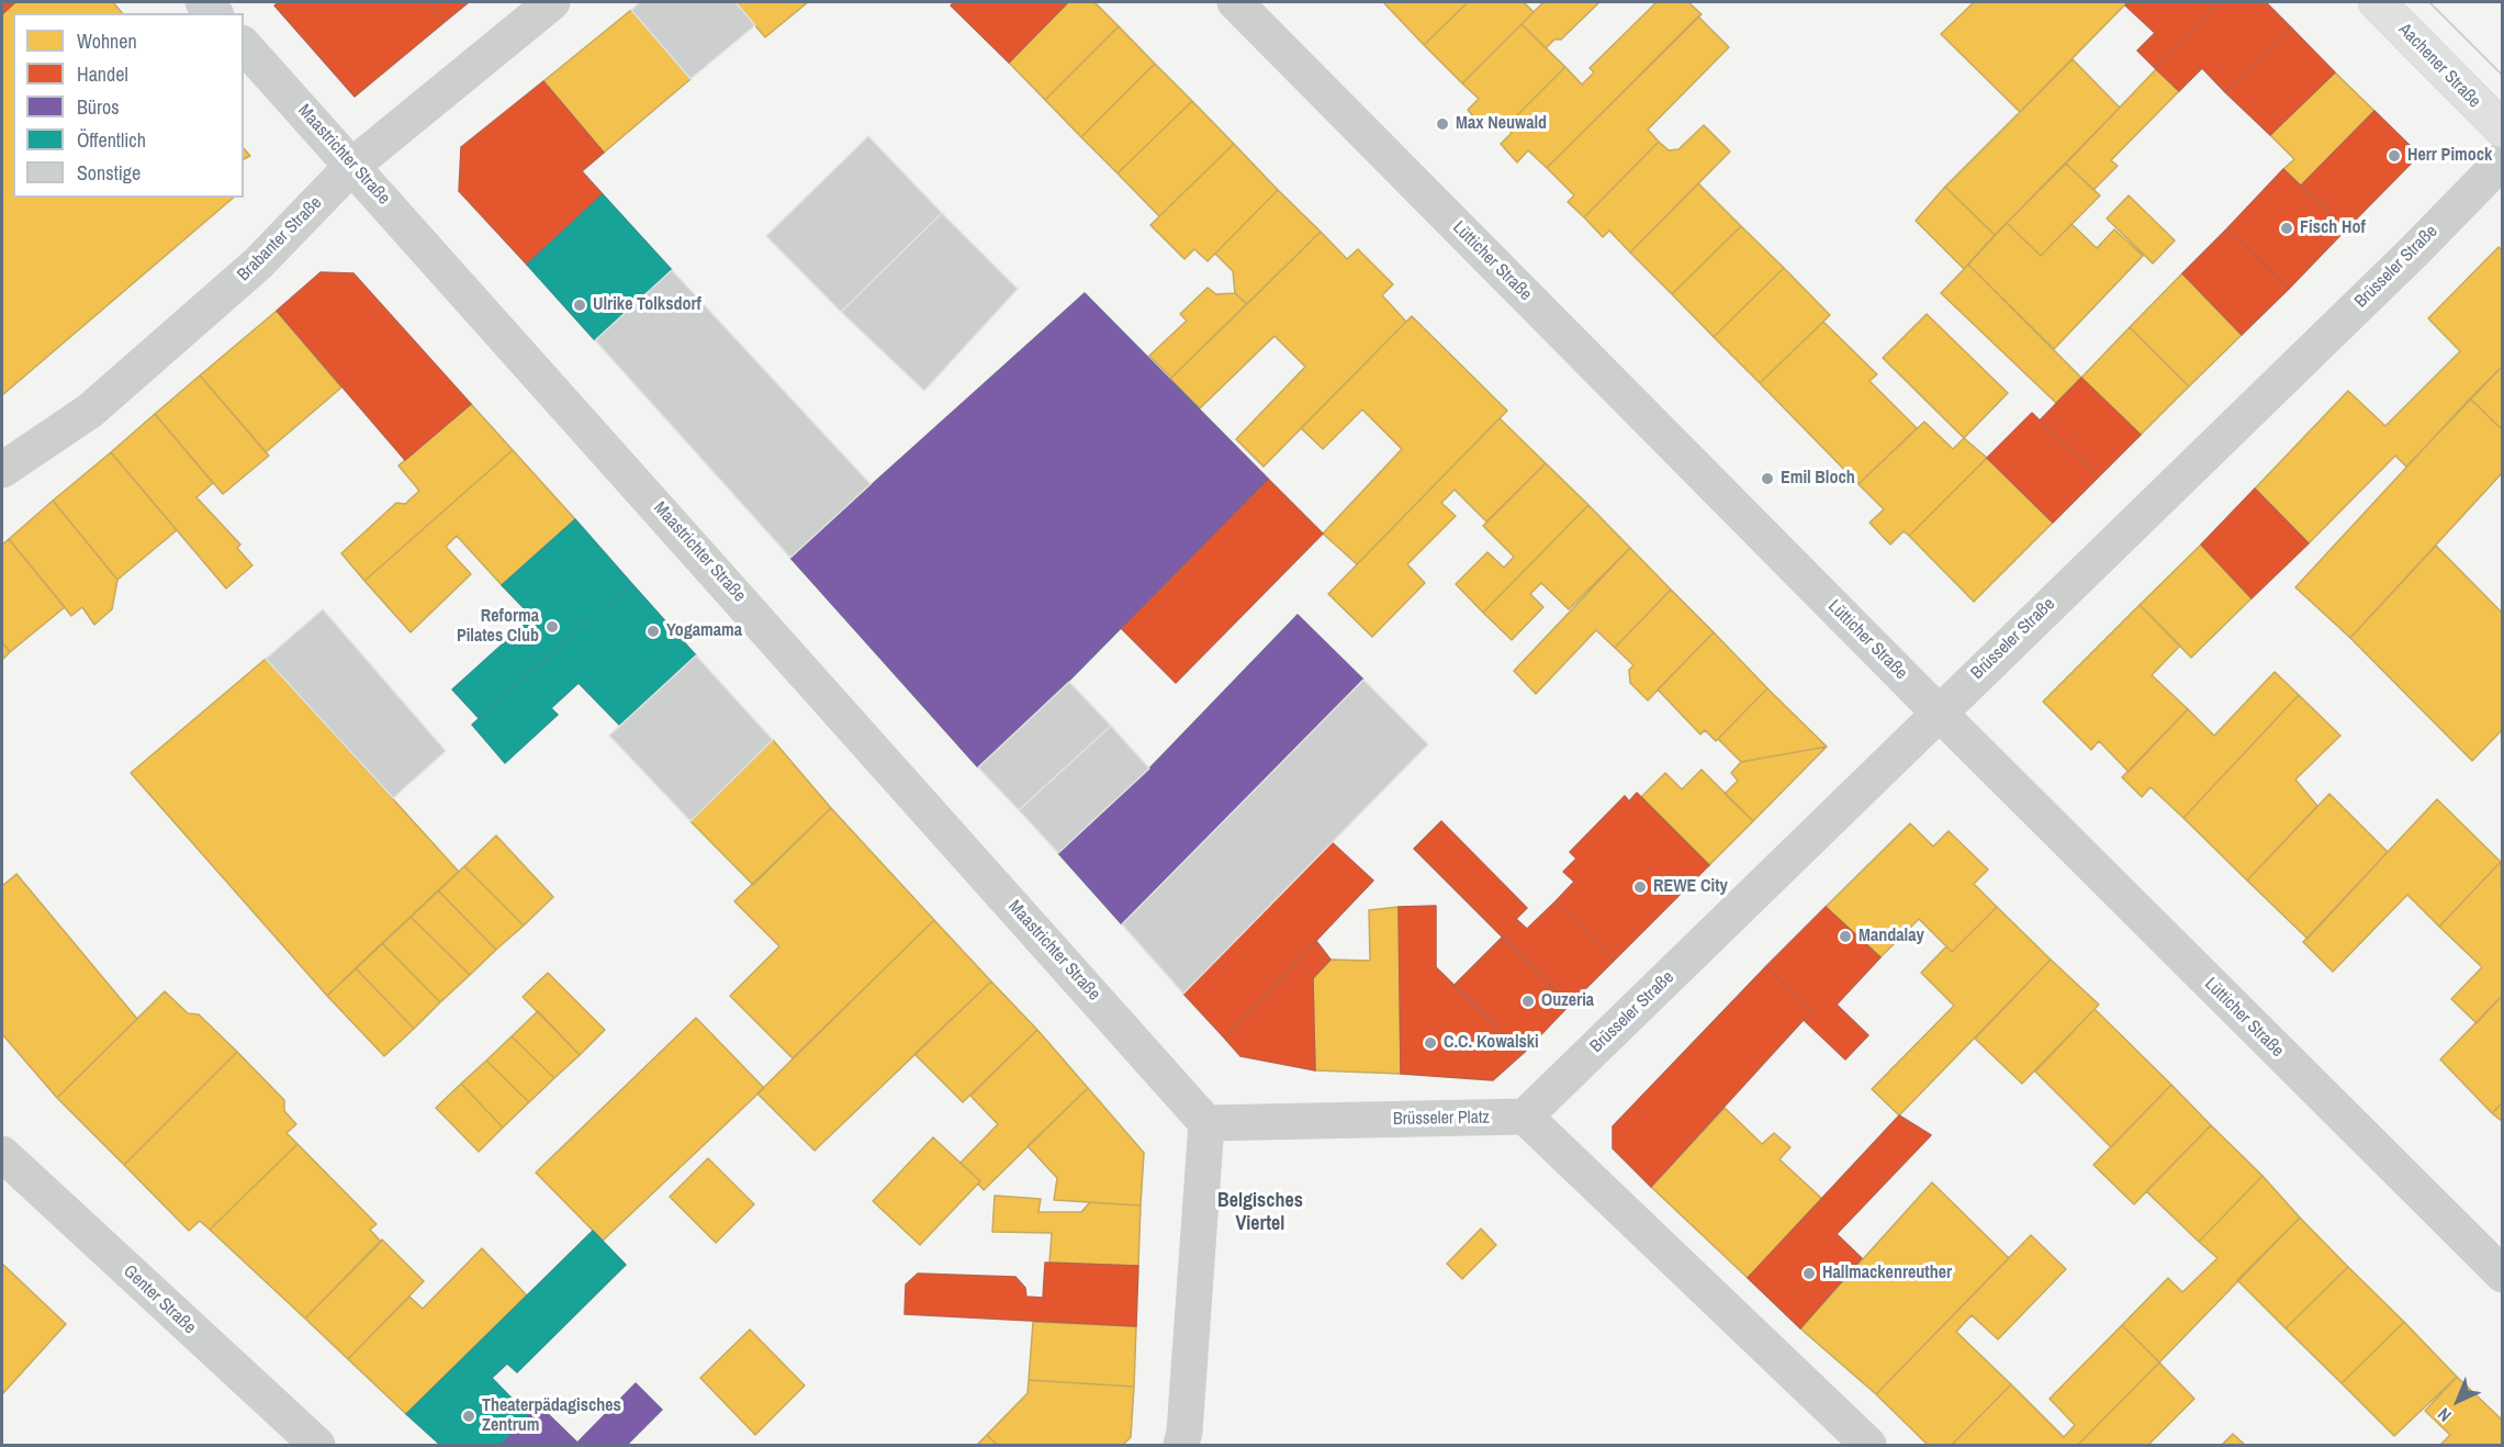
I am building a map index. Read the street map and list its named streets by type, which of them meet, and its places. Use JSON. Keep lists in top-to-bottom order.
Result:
{
  "streets": {
    "main road": ["Aachener Straße"],
    "street": [
      "Maastrichter Straße",
      "Brabanter Straße",
      "Lütticher Straße",
      "Brüsseler Straße",
      "Brüsseler Platz",
      "Genter Straße"
    ]
  },
  "crossings": [
    ["Maastrichter Straße", "Brabanter Straße"],
    ["Maastrichter Straße", "Brüsseler Platz"],
    ["Lütticher Straße", "Brüsseler Straße"],
    ["Brüsseler Straße", "Brüsseler Platz"]
  ],
  "districts": ["Belgisches Viertel"],
  "places": [
    "Max Neuwald",
    "Herr Pimock",
    "Fisch Hof",
    "Ulrike Tolksdorf",
    "Emil Bloch",
    "Reforma Pilates Club",
    "Yogamama",
    "REWE City",
    "Mandalay",
    "Ouzeria",
    "C.C. Kowalski",
    "Hallmackenreuther",
    "Theaterpädagisches Zentrum"
  ],
  "legend": [
    "Wohnen",
    "Handel",
    "Büros",
    "Öffentlich",
    "Sonstige"
  ],
  "north": "bottom left"
}
